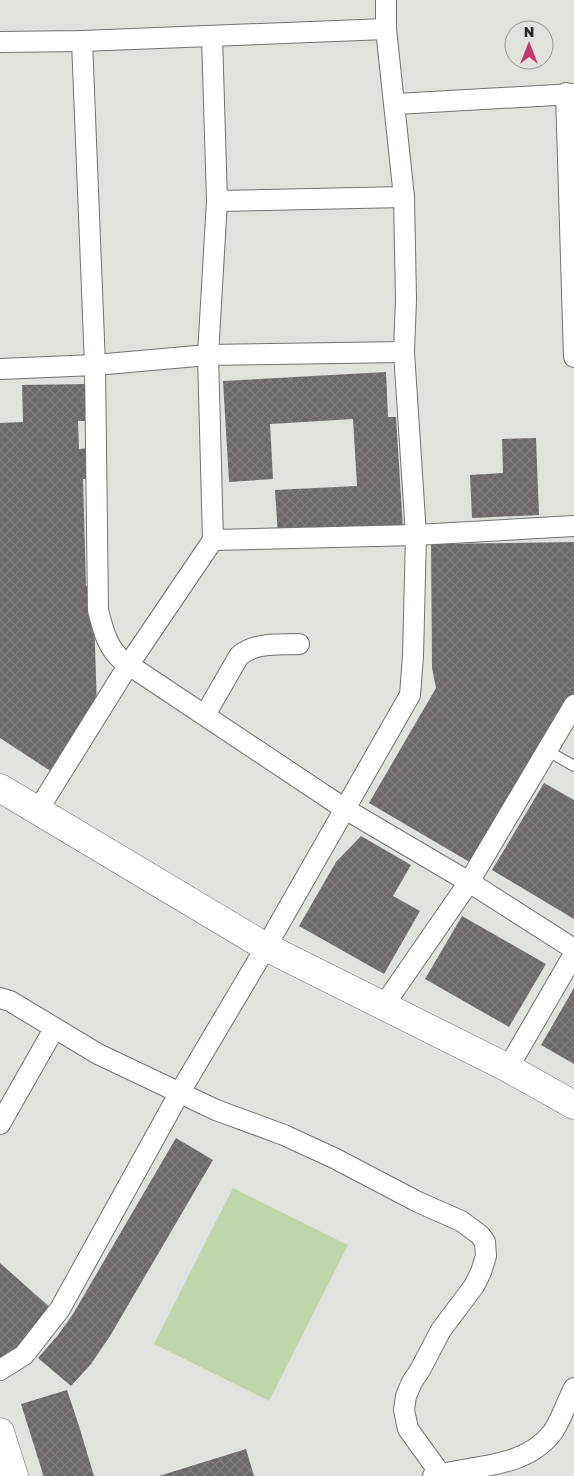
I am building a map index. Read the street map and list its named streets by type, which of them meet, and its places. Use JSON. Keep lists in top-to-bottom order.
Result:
{
  "north": "top"
}
